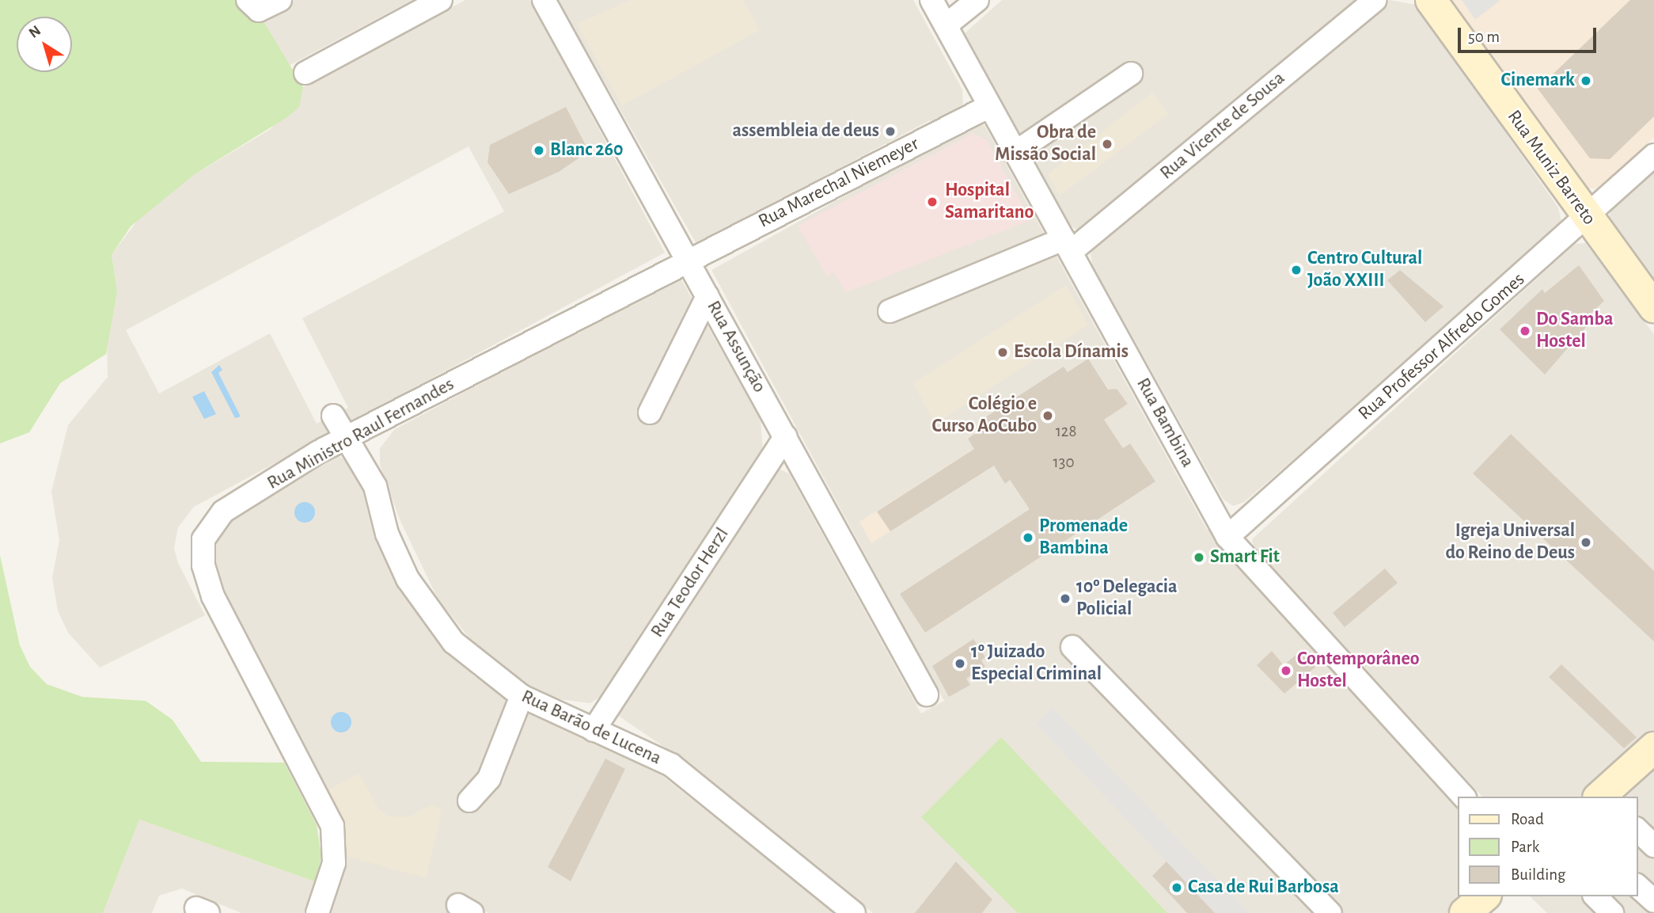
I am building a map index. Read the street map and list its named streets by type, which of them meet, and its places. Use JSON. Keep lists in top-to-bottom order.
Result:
{
  "streets": {
    "main road": ["Rua Muniz Barreto"],
    "street": [
      "Rua Vicente de Sousa",
      "Rua Marechal Niemeyer",
      "Rua Assunção",
      "Rua Professor Alfredo Gomes",
      "Rua Bambina",
      "Rua Ministro Raul Fernandes",
      "Rua Teodor Herzl",
      "Rua Barão de Lucena"
    ]
  },
  "crossings": [
    ["Rua Vicente de Sousa", "Rua Bambina"],
    ["Rua Muniz Barreto", "Rua Professor Alfredo Gomes"],
    ["Rua Marechal Niemeyer", "Rua Assunção"],
    ["Rua Marechal Niemeyer", "Rua Bambina"],
    ["Rua Marechal Niemeyer", "Rua Ministro Raul Fernandes"],
    ["Rua Assunção", "Rua Ministro Raul Fernandes"],
    ["Rua Assunção", "Rua Teodor Herzl"],
    ["Rua Professor Alfredo Gomes", "Rua Bambina"],
    ["Rua Ministro Raul Fernandes", "Rua Barão de Lucena"],
    ["Rua Teodor Herzl", "Rua Barão de Lucena"]
  ],
  "places": [
    "Cinemark",
    "assembleia de deus",
    "Obra de Missão Social",
    "Blanc 260",
    "Hospital Samaritano",
    "Centro Cultural João XXIII",
    "Do Samba Hostel",
    "Escola Dínamis",
    "Colégio e Curso AoCubo",
    "Promenade Bambina",
    "Igreja Universal do Reino de Deus",
    "Smart Fit",
    "10º Delegacia Policial",
    "1º Juizado Especial Criminal",
    "Contemporâneo Hostel",
    "Casa de Rui Barbosa"
  ],
  "house_numbers": ["128", "130"],
  "legend": ["Road", "Park", "Building"],
  "scale_bar": "50 m",
  "north": "top left"
}
